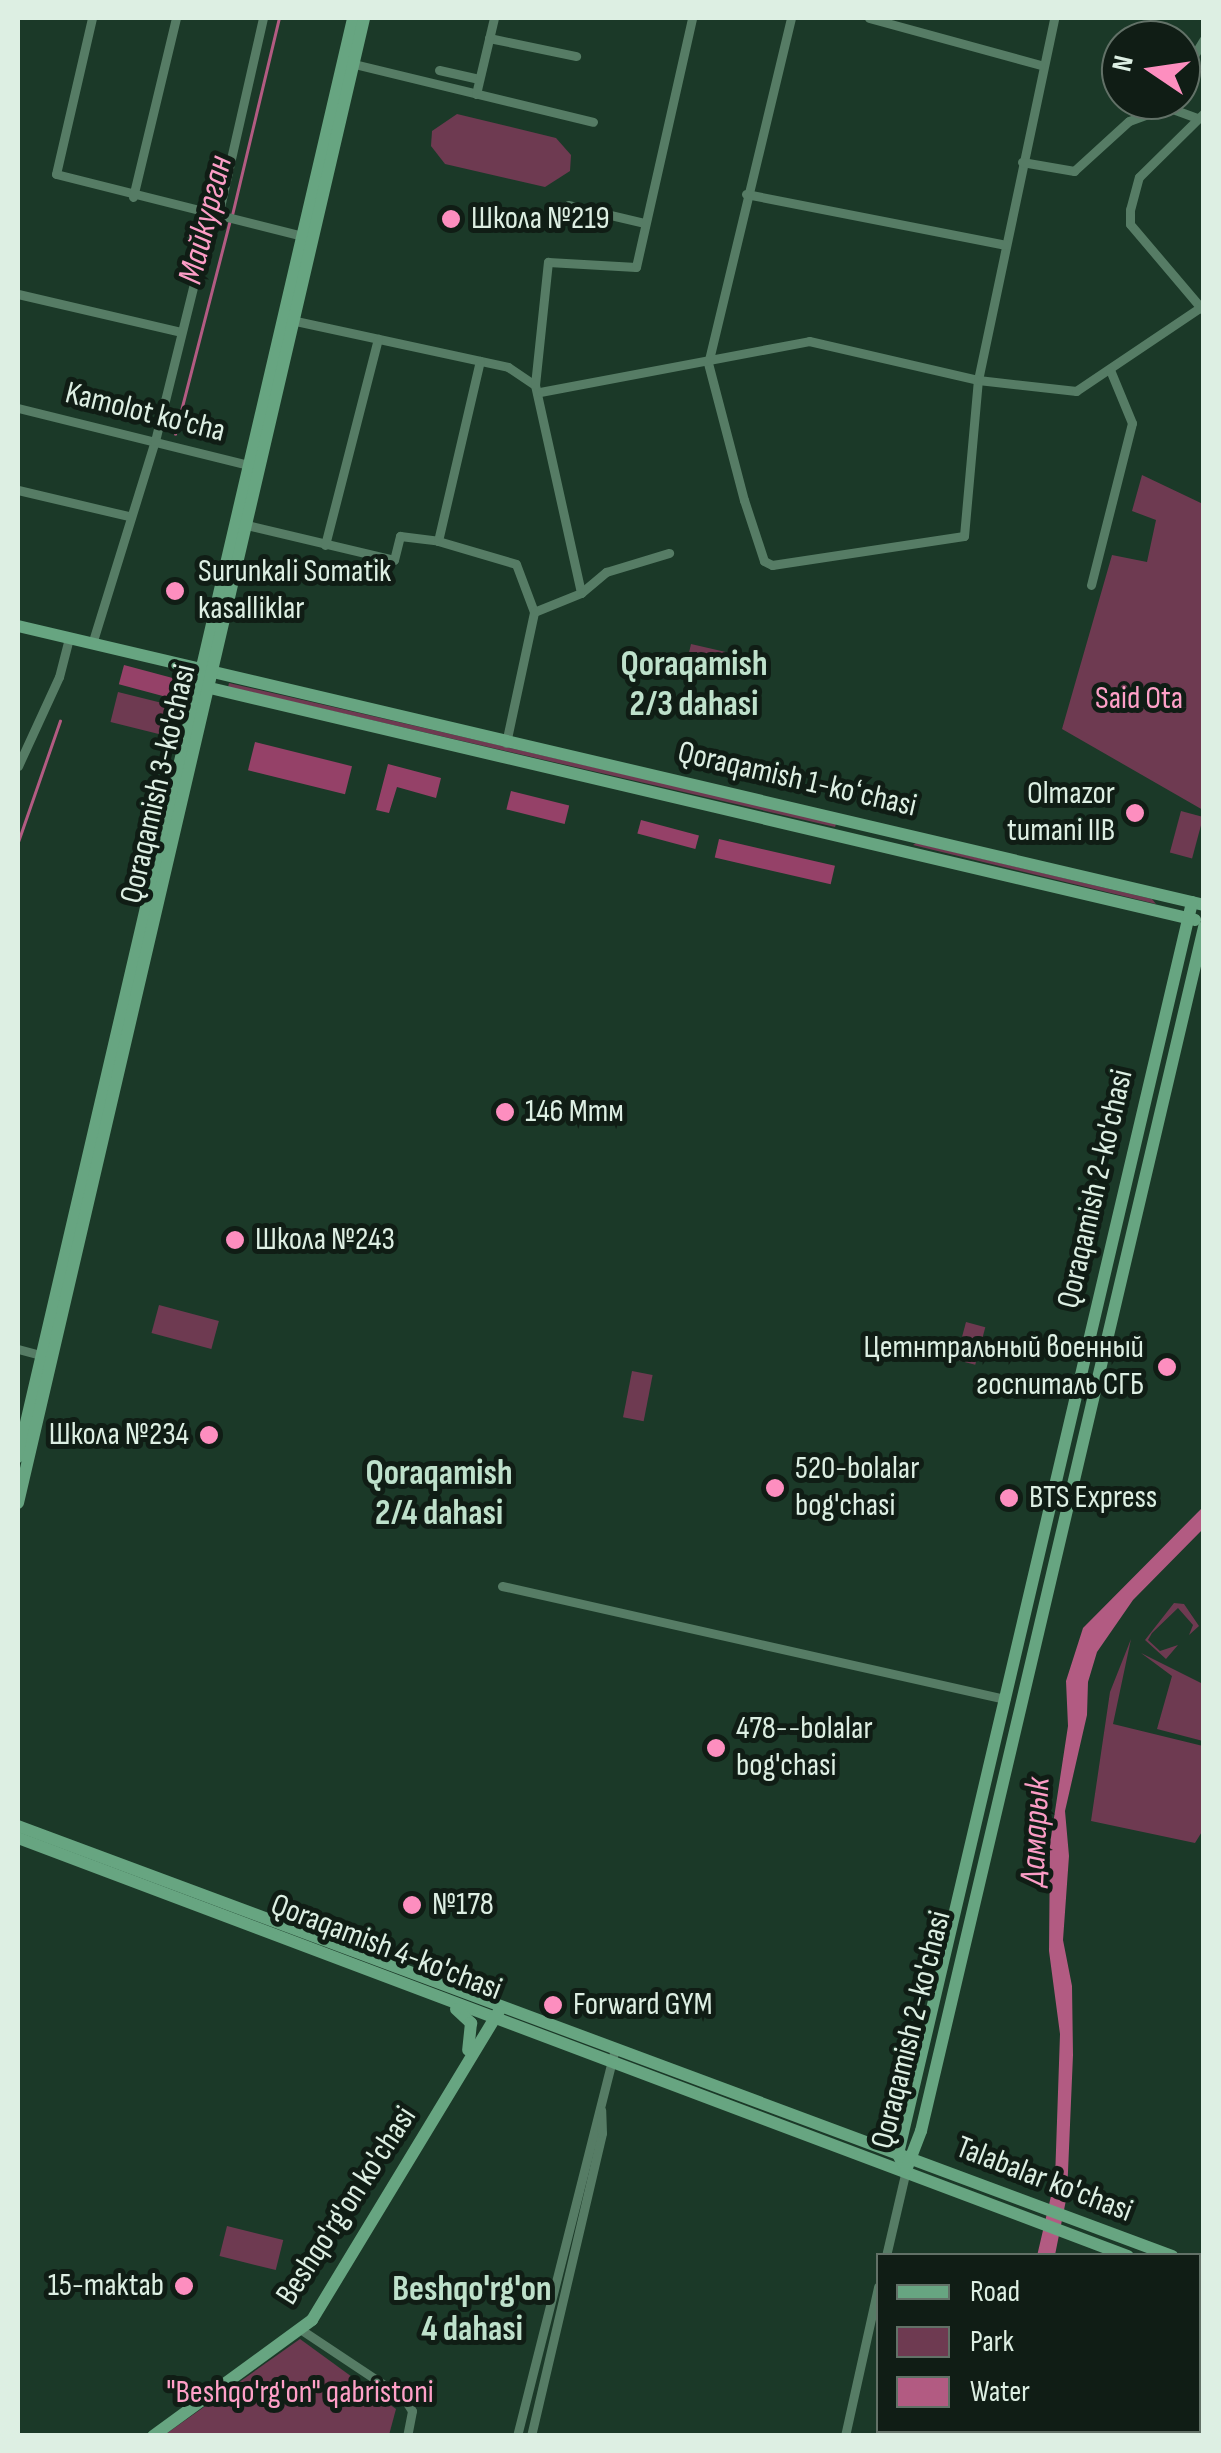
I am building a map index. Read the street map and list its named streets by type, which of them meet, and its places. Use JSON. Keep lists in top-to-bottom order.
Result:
{
  "streets": {
    "main road": [
      "Qoraqamish 1-koʻchasi",
      "Qoraqamish 3-ko'chasi",
      "Qoraqamish 2-ko'chasi",
      "Qoraqamish 4-ko'chasi",
      "Talabalar ko'chasi",
      "Beshqo'rg'on ko'chasi"
    ],
    "street": ["Kamolot ko'cha"]
  },
  "crossings": [
    ["Kamolot ko'cha", "Qoraqamish 3-ko'chasi"],
    ["Qoraqamish 1-koʻchasi", "Qoraqamish 3-ko'chasi"],
    ["Qoraqamish 1-koʻchasi", "Qoraqamish 2-ko'chasi"],
    ["Qoraqamish 2-ko'chasi", "Qoraqamish 4-ko'chasi"],
    ["Qoraqamish 2-ko'chasi", "Talabalar ko'chasi"],
    ["Qoraqamish 4-ko'chasi", "Talabalar ko'chasi"],
    ["Qoraqamish 4-ko'chasi", "Beshqo'rg'on ko'chasi"]
  ],
  "districts": ["Qoraqamish 2/3 dahasi", "Qoraqamish 2/4 dahasi", "Beshqo'rg'on 4 dahasi"],
  "water": ["Майкурган", "Дамарык"],
  "parks": ["Said Ota", "\"Beshqo'rg'on\" qabristoni"],
  "places": [
    "Школа №219",
    "Surunkali Somatik kasalliklar",
    "Olmazor tumani IIB",
    "146 Мтм",
    "Школа №243",
    "Цетнтральный военный госпиталь СГБ",
    "Школа №234",
    "520-bolalar bog'chasi",
    "BTS Express",
    "478--bolalar bog'chasi",
    "№178",
    "Forward GYM",
    "15-maktab"
  ],
  "legend": ["Road", "Park", "Water"],
  "north": "left"
}
